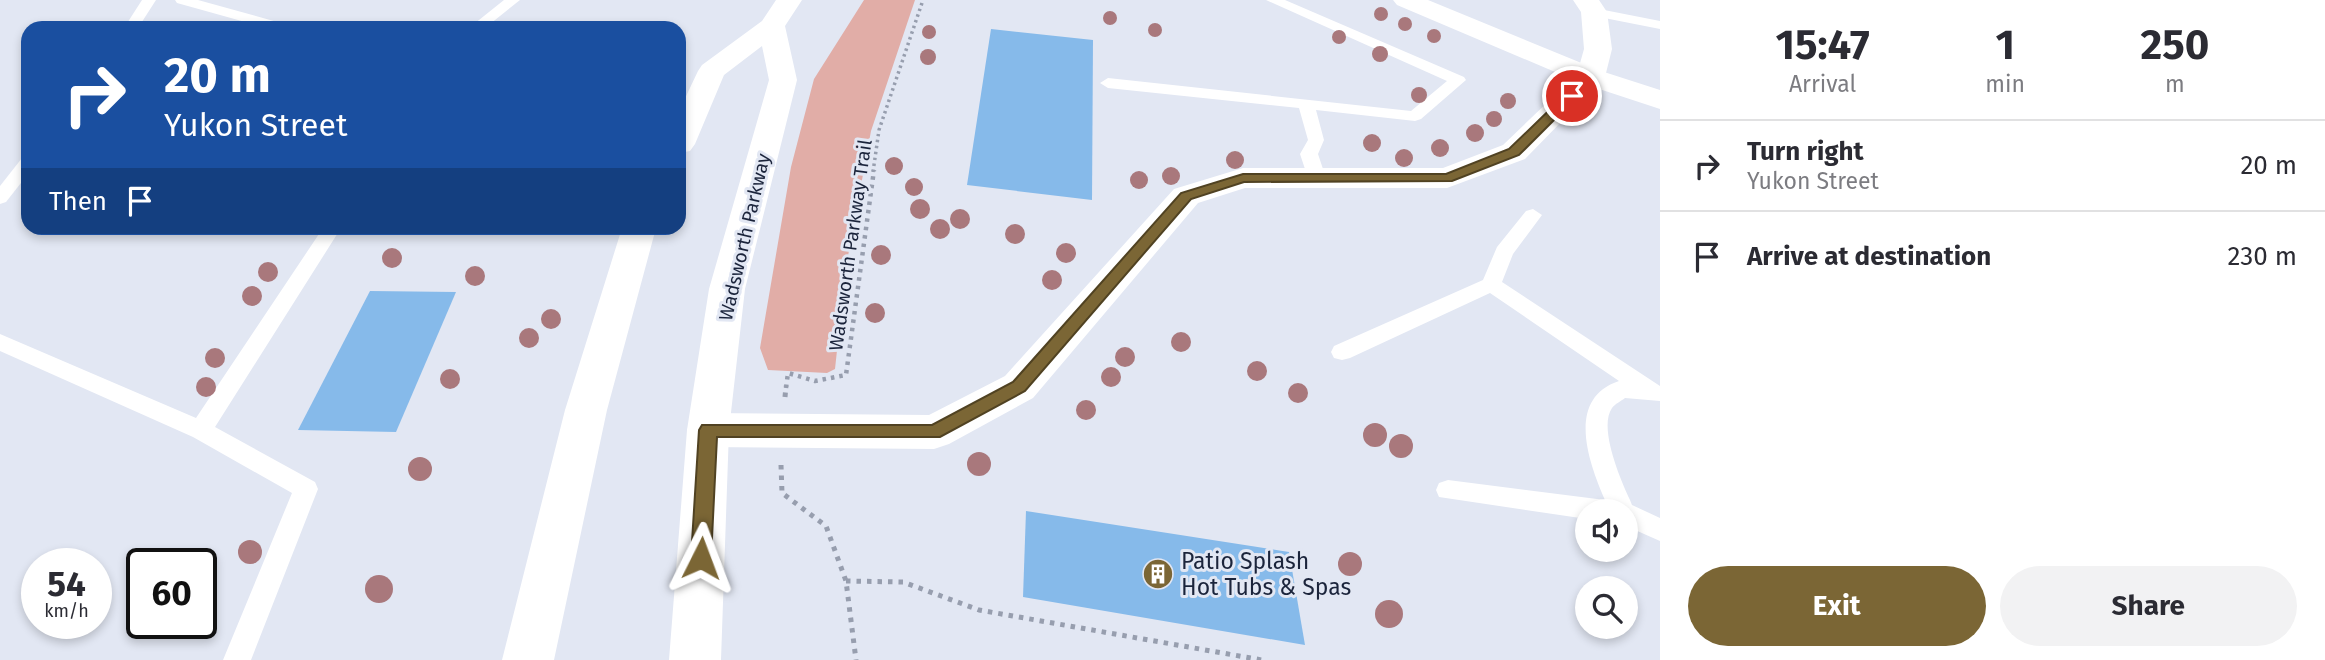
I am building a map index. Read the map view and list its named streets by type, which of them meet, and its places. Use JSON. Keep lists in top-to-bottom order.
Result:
{
  "streets": {
    "street": ["Wadsworth Parkway"],
    "path": ["Wadsworth Parkway Trail"]
  },
  "places": {
    "building": ["Patio Splash Hot Tubs & Spas"]
  },
  "page": {
    "eta": [
      "15:47",
      "Arrival",
      "1",
      "min",
      "250",
      "m"
    ],
    "turn": ["20 m", "Yukon Street"],
    "list": [
      {
        "name": "Turn right",
        "note": "Yukon Street",
        "value": "20 m"
      },
      {
        "name": "Arrive at destination",
        "value": "230 m"
      }
    ],
    "then": "Then",
    "speed": "54 km/h",
    "limit": "60",
    "buttons": ["Exit", "Share"]
  }
}
